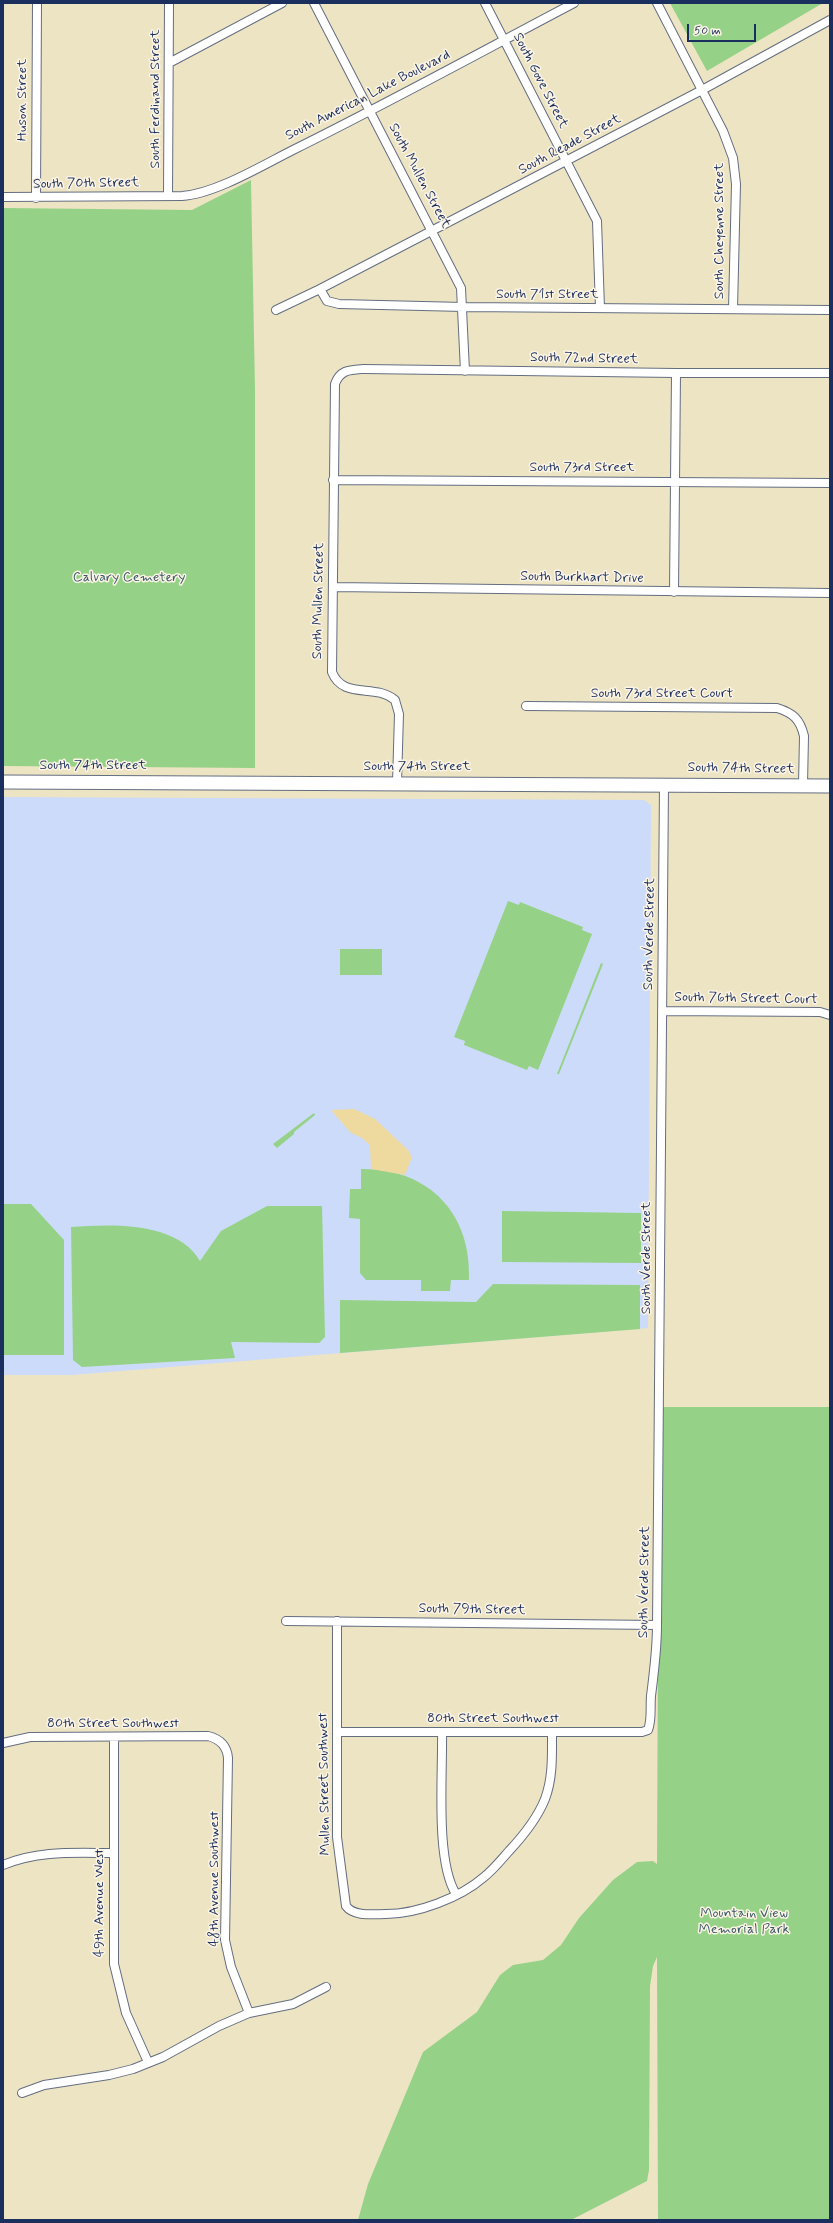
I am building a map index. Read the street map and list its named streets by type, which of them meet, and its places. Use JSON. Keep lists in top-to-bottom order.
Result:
{
  "streets": {
    "main road": ["South 74th Street"],
    "street": [
      "South Gove Street",
      "South American Lake Boulevard",
      "South Ferdinand Street",
      "Huson Street",
      "South Reade Street",
      "South Mullen Street",
      "South 70th Street",
      "South Cheyenne Street",
      "South 71st Street",
      "South 72nd Street",
      "South 73rd Street",
      "South Burkhart Drive",
      "South 73rd Street Court",
      "South Verde Street",
      "South 76th Street Court",
      "South 79th Street",
      "80th Street Southwest",
      "Mullen Street Southwest",
      "48th Avenue Southwest",
      "49th Avenue West"
    ]
  },
  "crossings": [
    ["South Gove Street", "South American Lake Boulevard"],
    ["South Gove Street", "South Reade Street"],
    ["South Gove Street", "South 71st Street"],
    ["South American Lake Boulevard", "South Ferdinand Street"],
    ["South American Lake Boulevard", "South Mullen Street"],
    ["South American Lake Boulevard", "South 70th Street"],
    ["South Ferdinand Street", "South 70th Street"],
    ["Huson Street", "South 70th Street"],
    ["South Reade Street", "South Mullen Street"],
    ["South Reade Street", "South Cheyenne Street"],
    ["South Reade Street", "South 71st Street"],
    ["South Mullen Street", "South 71st Street"],
    ["South Mullen Street", "South 72nd Street"],
    ["South Mullen Street", "South 73rd Street"],
    ["South Mullen Street", "South Burkhart Drive"],
    ["South Mullen Street", "South 74th Street"],
    ["South Cheyenne Street", "South 71st Street"],
    ["South 73rd Street Court", "South 74th Street"],
    ["South 74th Street", "South Verde Street"],
    ["South Verde Street", "South 76th Street Court"],
    ["South Verde Street", "South 79th Street"],
    ["South Verde Street", "80th Street Southwest"],
    ["South 79th Street", "Mullen Street Southwest"],
    ["80th Street Southwest", "Mullen Street Southwest"],
    ["80th Street Southwest", "48th Avenue Southwest"],
    ["80th Street Southwest", "49th Avenue West"]
  ],
  "parks": ["Calvary Cemetery", "Mountain View Memorial Park"],
  "scale_bar": "50 m"
}
